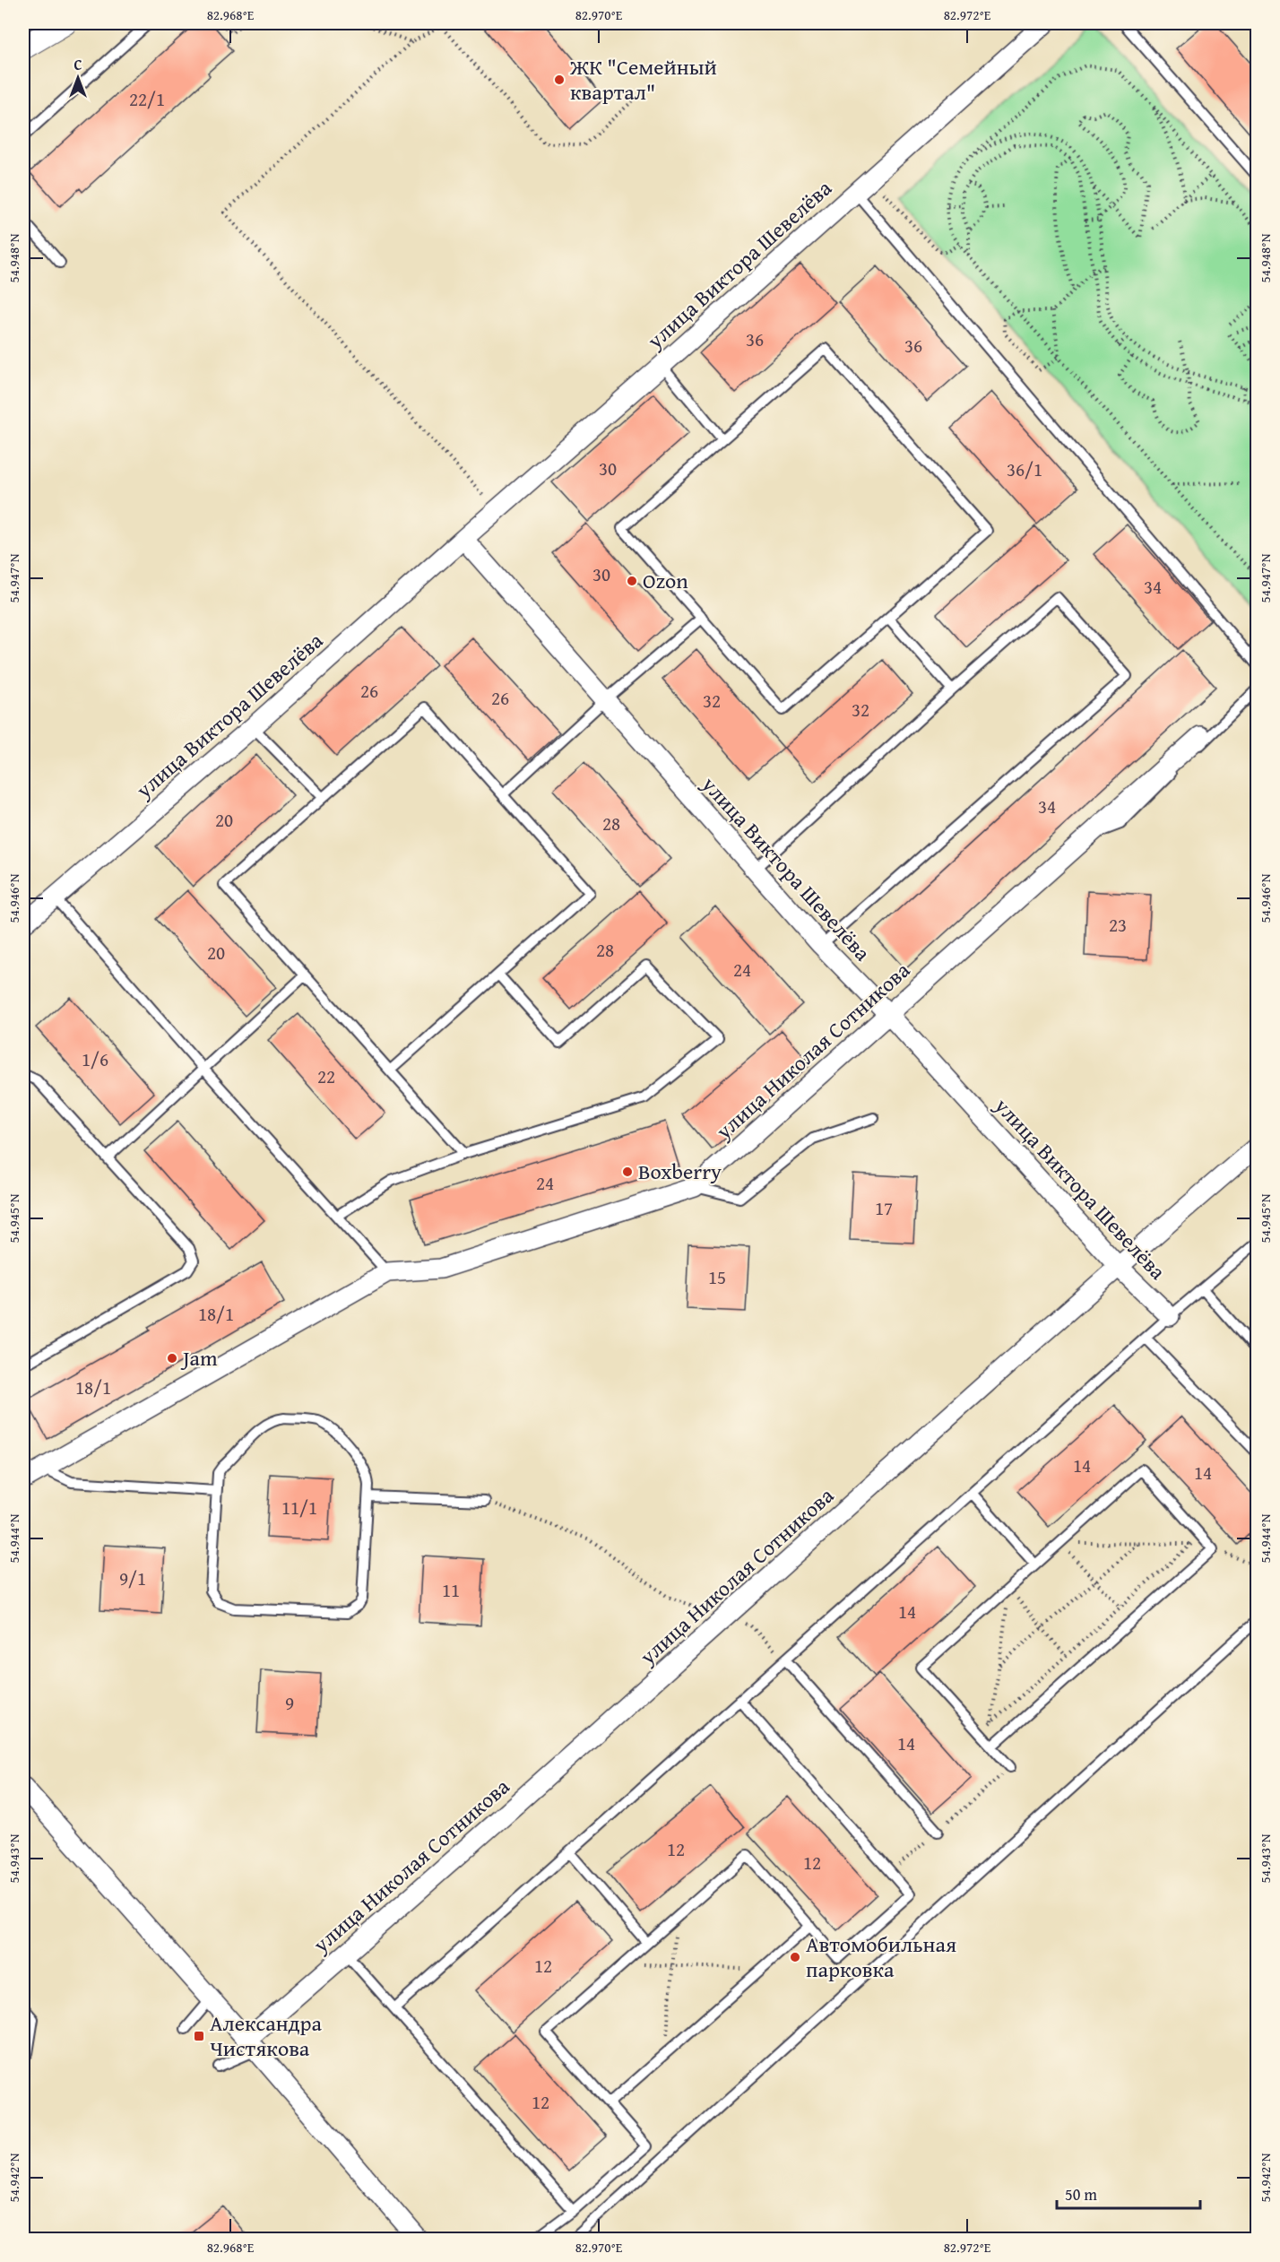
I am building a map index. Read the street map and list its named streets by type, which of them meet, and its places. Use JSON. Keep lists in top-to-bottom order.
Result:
{
  "streets": {
    "street": ["улица Виктора Шевелёва", "улица Николая Сотникова"]
  },
  "crossings": [
    ["улица Виктора Шевелёва", "улица Николая Сотникова"]
  ],
  "places": {
    "other": [
      "ЖК \"Семейный квартал\"",
      "Ozon",
      "Boxberry",
      "Jam",
      "Автомобильная парковка"
    ],
    "transit": ["Александра Чистякова"]
  },
  "house_numbers": [
    "22/1",
    "36",
    "36",
    "30",
    "36/1",
    "30",
    "34",
    "26",
    "26",
    "32",
    "32",
    "34",
    "20",
    "28",
    "23",
    "28",
    "20",
    "24",
    "1/6",
    "22",
    "24",
    "17",
    "15",
    "18/1",
    "18/1",
    "14",
    "14",
    "11/1",
    "9/1",
    "11",
    "14",
    "9",
    "14",
    "12",
    "12",
    "12",
    "12"
  ],
  "scale_bar": "50 m",
  "north": "top",
  "coordinates": [
    "82.968°E",
    "82.970°E",
    "82.972°E",
    "54.948°N",
    "54.947°N",
    "54.946°N",
    "54.945°N",
    "54.944°N",
    "54.943°N",
    "54.942°N"
  ]
}
